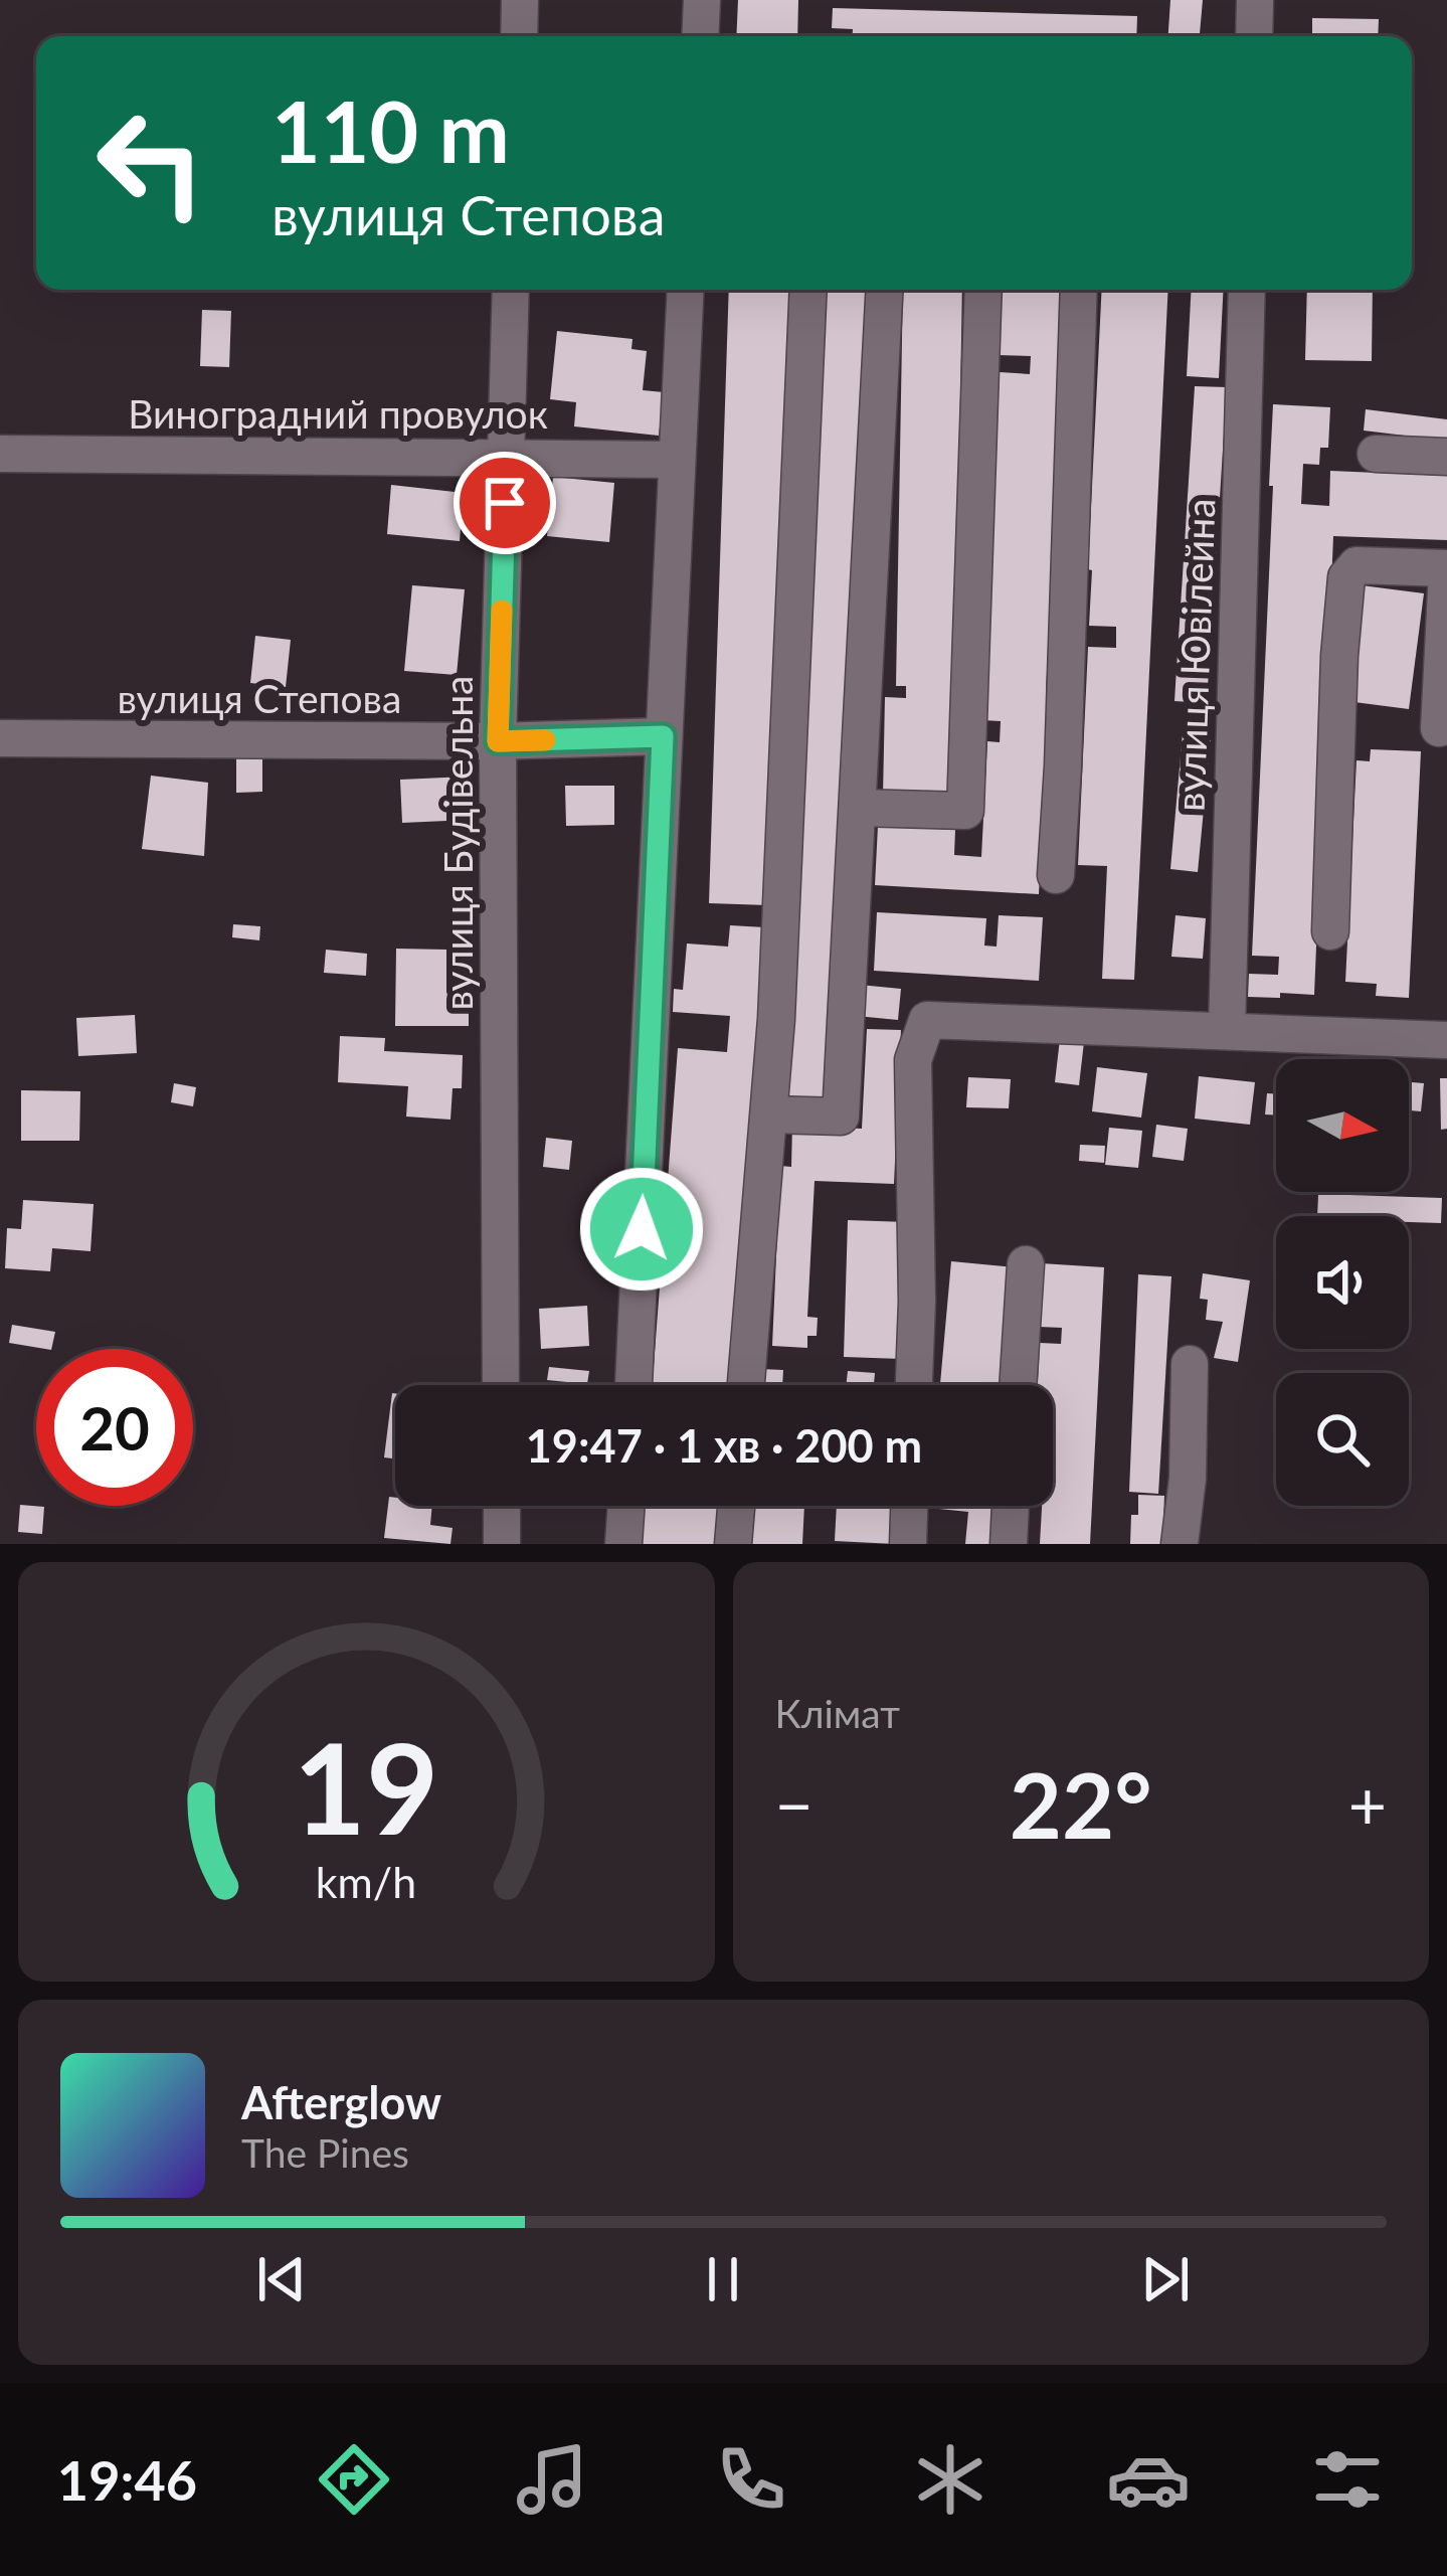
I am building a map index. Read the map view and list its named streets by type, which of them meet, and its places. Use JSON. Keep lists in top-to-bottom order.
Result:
{
  "streets": {
    "street": [
      "Виноградний провулок",
      "вулиця Ювілейна",
      "вулиця Степова",
      "вулиця Будівельна"
    ]
  },
  "crossings": [
    ["Виноградний провулок", "вулиця Будівельна"],
    ["вулиця Степова", "вулиця Будівельна"]
  ],
  "north": "right",
  "page": {
    "turn": ["110 m", "вулиця Степова"],
    "limit": "20",
    "trip": "19:47 · 1 хв · 200 m",
    "tile": "Клімат",
    "heat": ["−", "22°", "+"],
    "song": ["Afterglow", "The Pines"],
    "tabs": "19:46",
    "gauge": ["19", "km/h"]
  }
}
